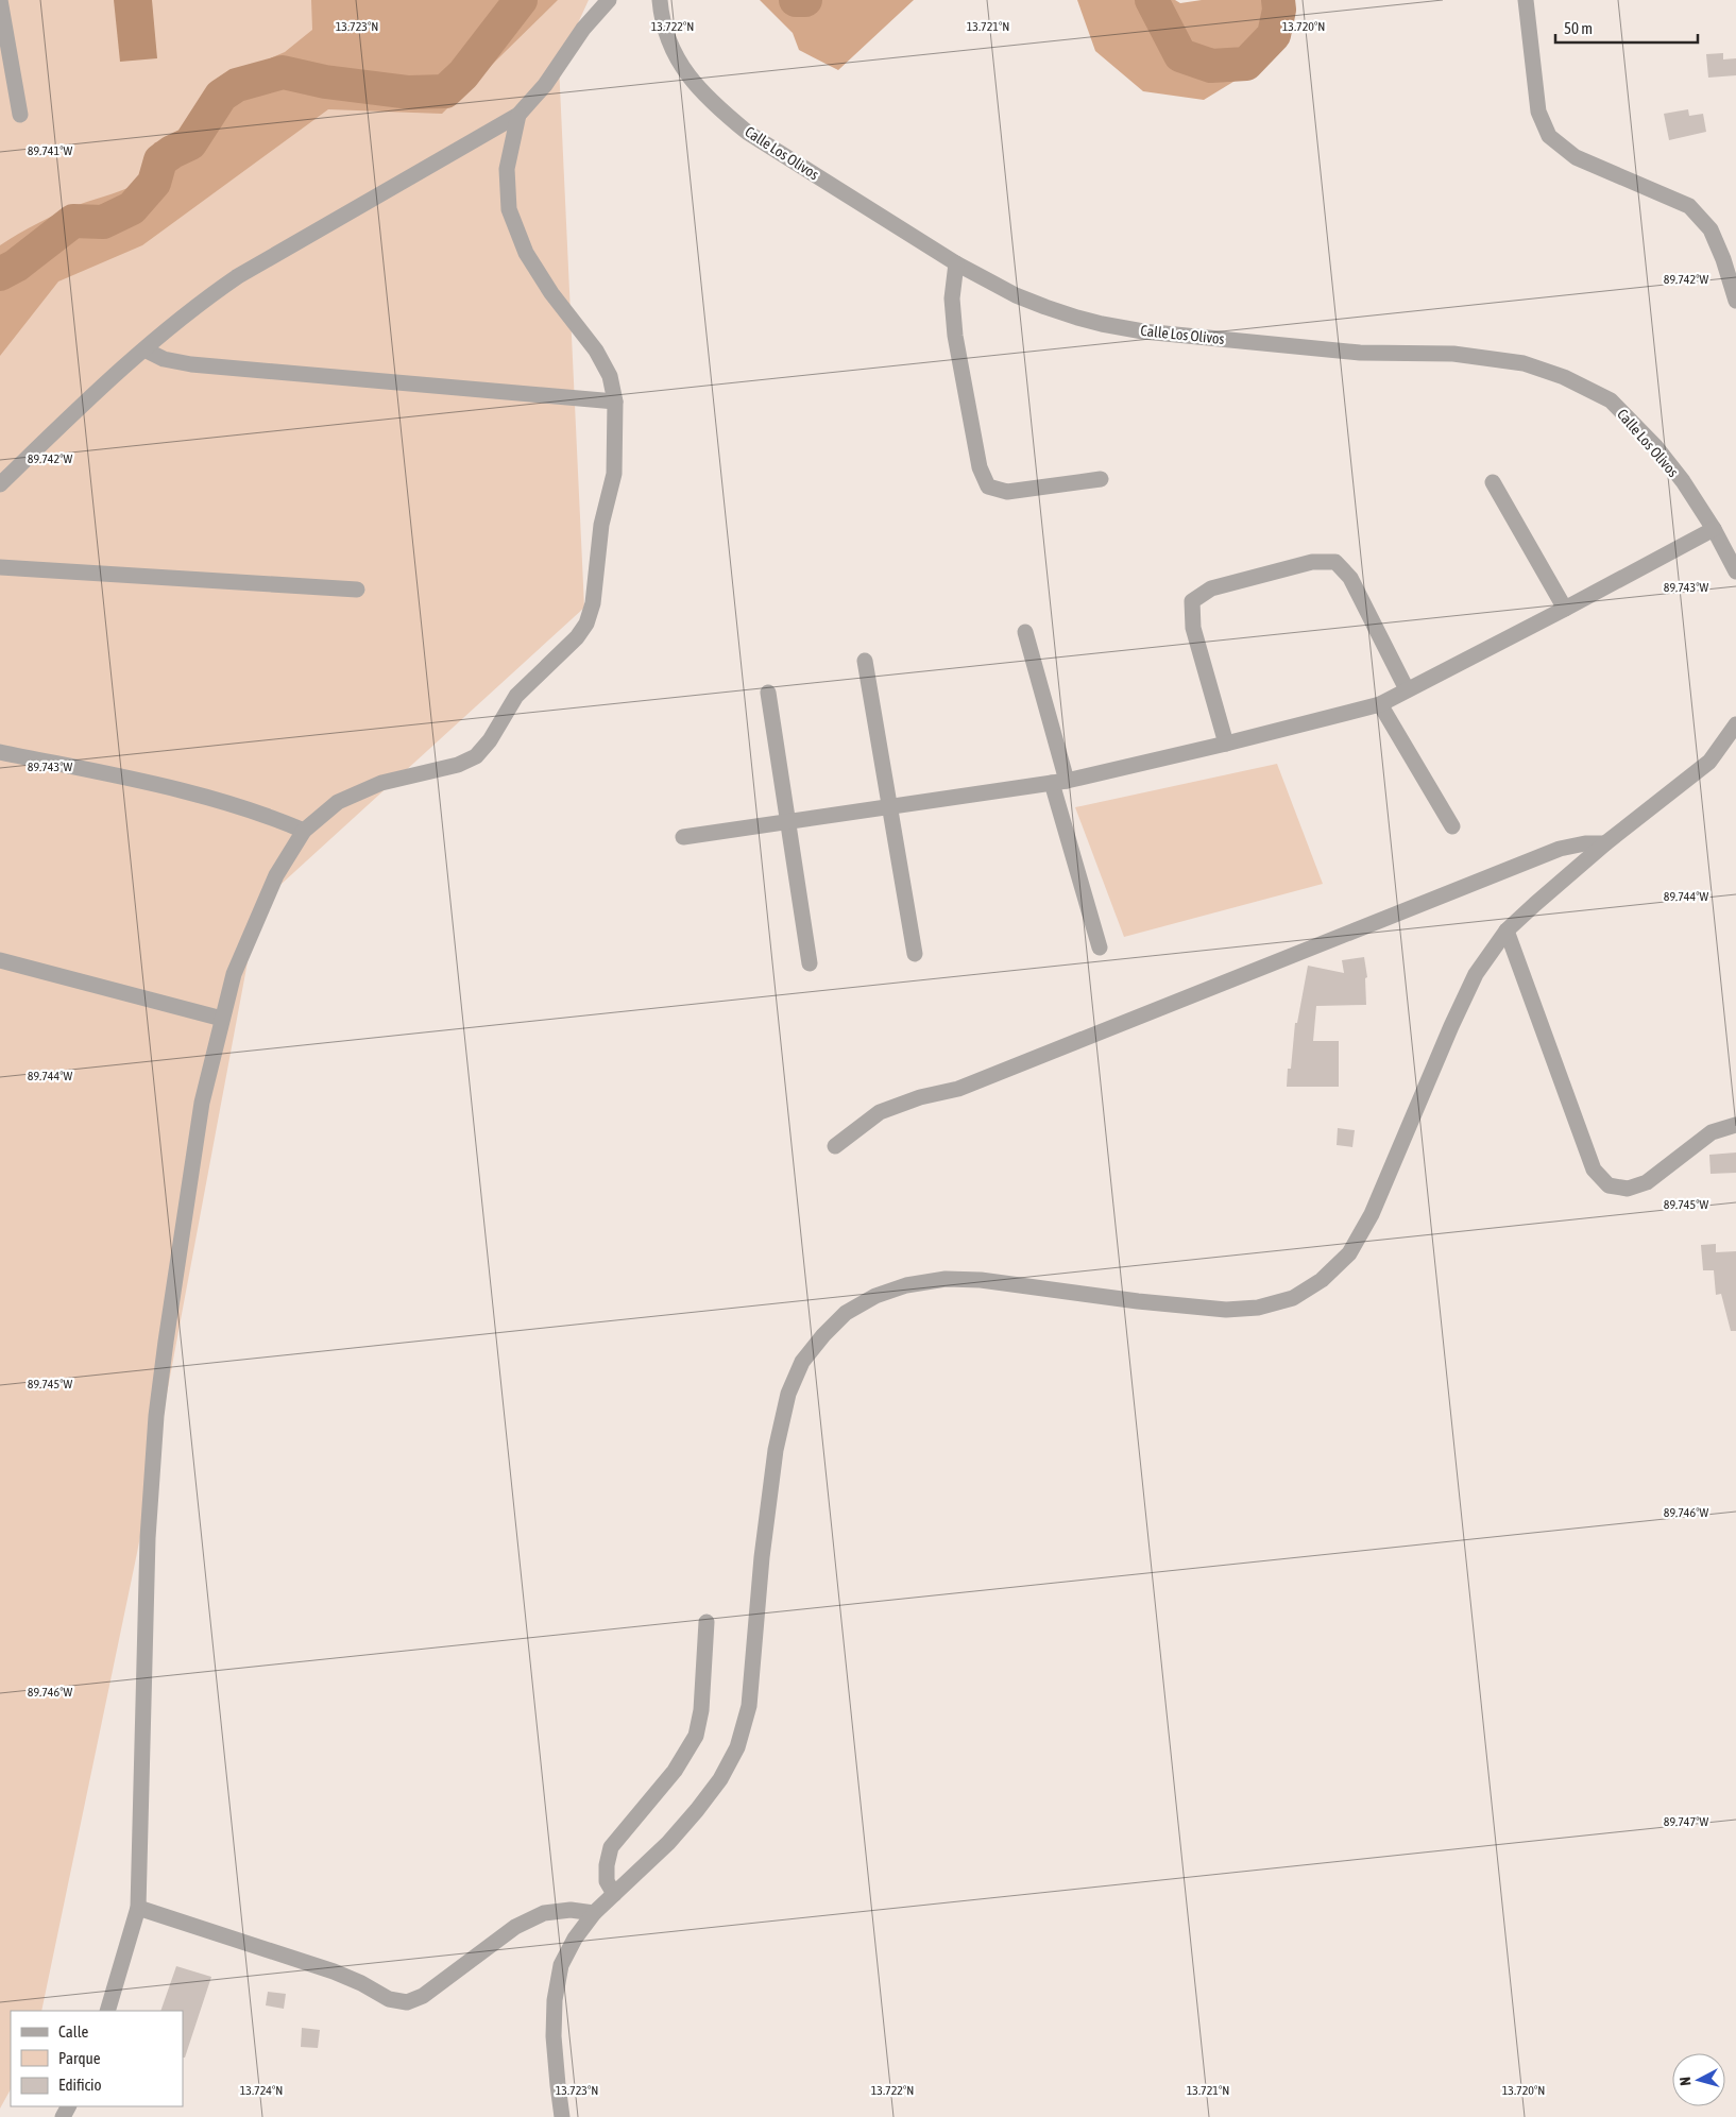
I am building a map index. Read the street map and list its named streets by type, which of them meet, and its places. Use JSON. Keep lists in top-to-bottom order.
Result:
{
  "streets": {
    "street": ["Calle Los Olivos"]
  },
  "legend": ["Calle", "Parque", "Edificio"],
  "scale_bar": "50 m",
  "north": "left",
  "coordinates": [
    "13.723°N",
    "13.722°N",
    "13.721°N",
    "13.720°N",
    "89.741°W",
    "89.742°W",
    "89.743°W",
    "89.744°W",
    "89.745°W",
    "89.746°W",
    "89.747°W",
    "13.724°N"
  ]
}
